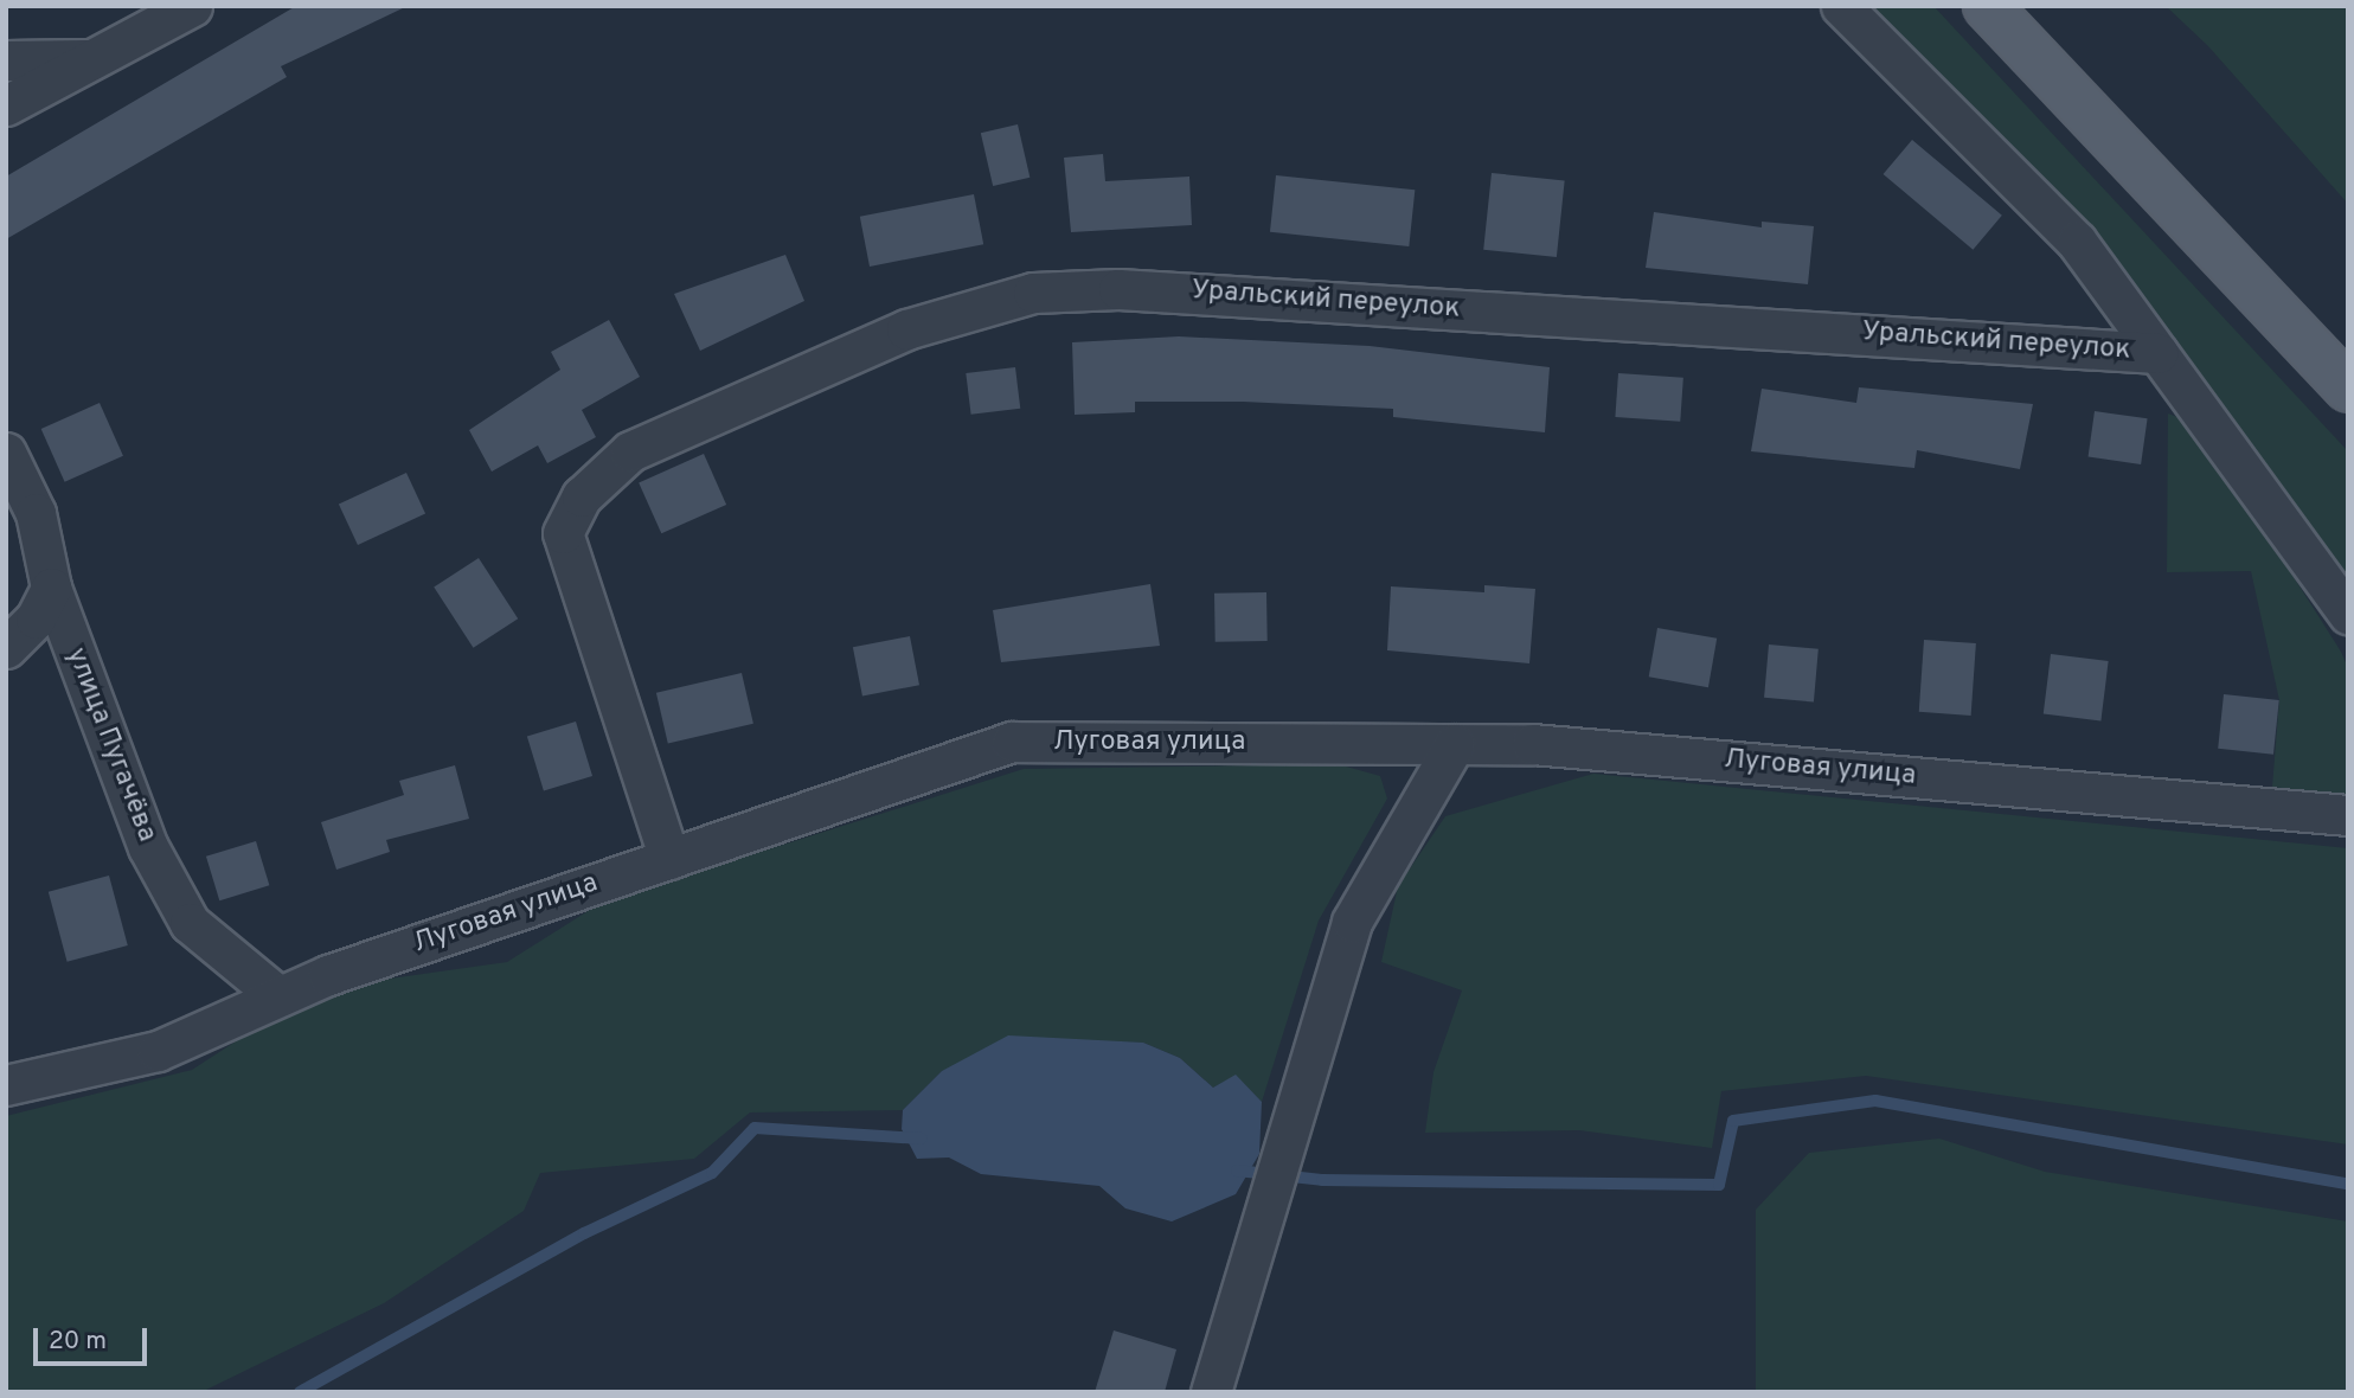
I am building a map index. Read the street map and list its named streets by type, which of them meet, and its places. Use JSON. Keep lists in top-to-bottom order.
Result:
{
  "streets": {
    "street": ["Уральский переулок", "Луговая улица", "улица Пугачёва"]
  },
  "crossings": [
    ["Уральский переулок", "Луговая улица"],
    ["Луговая улица", "улица Пугачёва"]
  ],
  "scale_bar": "20 m"
}
